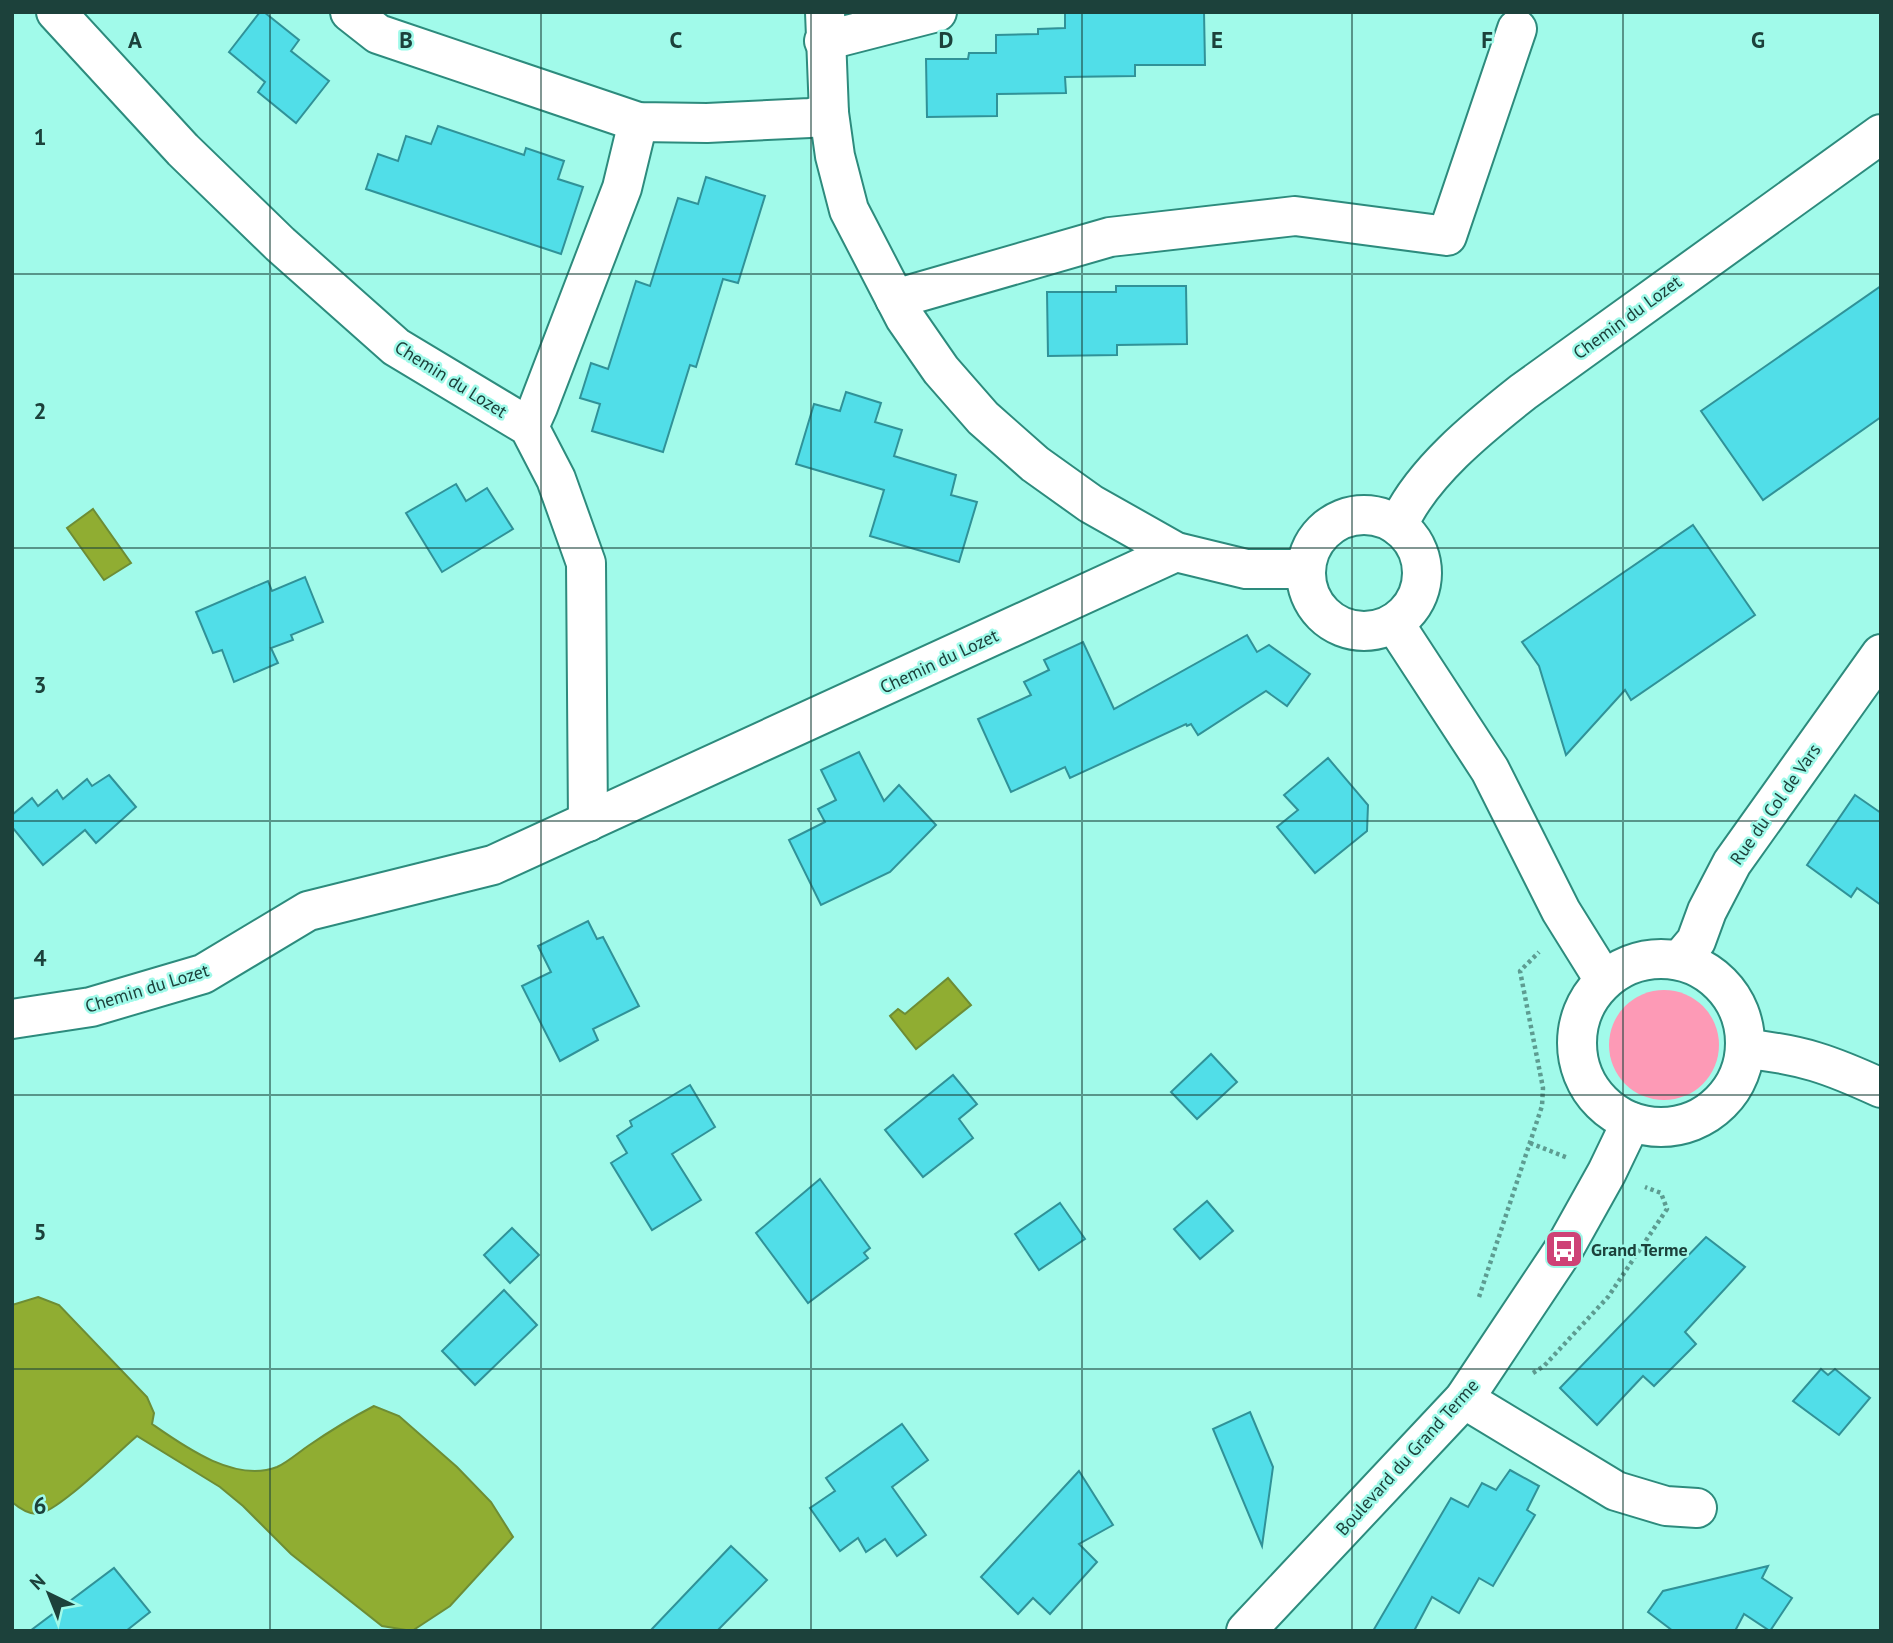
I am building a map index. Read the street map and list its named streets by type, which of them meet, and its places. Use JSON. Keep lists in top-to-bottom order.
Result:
{
  "streets": {
    "street": ["Chemin du Lozet", "Rue du Col de Vars", "Boulevard du Grand Terme"]
  },
  "crossings": [
    ["Rue du Col de Vars", "Boulevard du Grand Terme"]
  ],
  "places": {
    "bus stop": ["Grand Terme"]
  },
  "north": "top left",
  "grid": {
    "columns": [
      "A",
      "B",
      "C",
      "D",
      "E",
      "F",
      "G"
    ],
    "rows": [
      "1",
      "2",
      "3",
      "4",
      "5",
      "6"
    ]
  }
}
